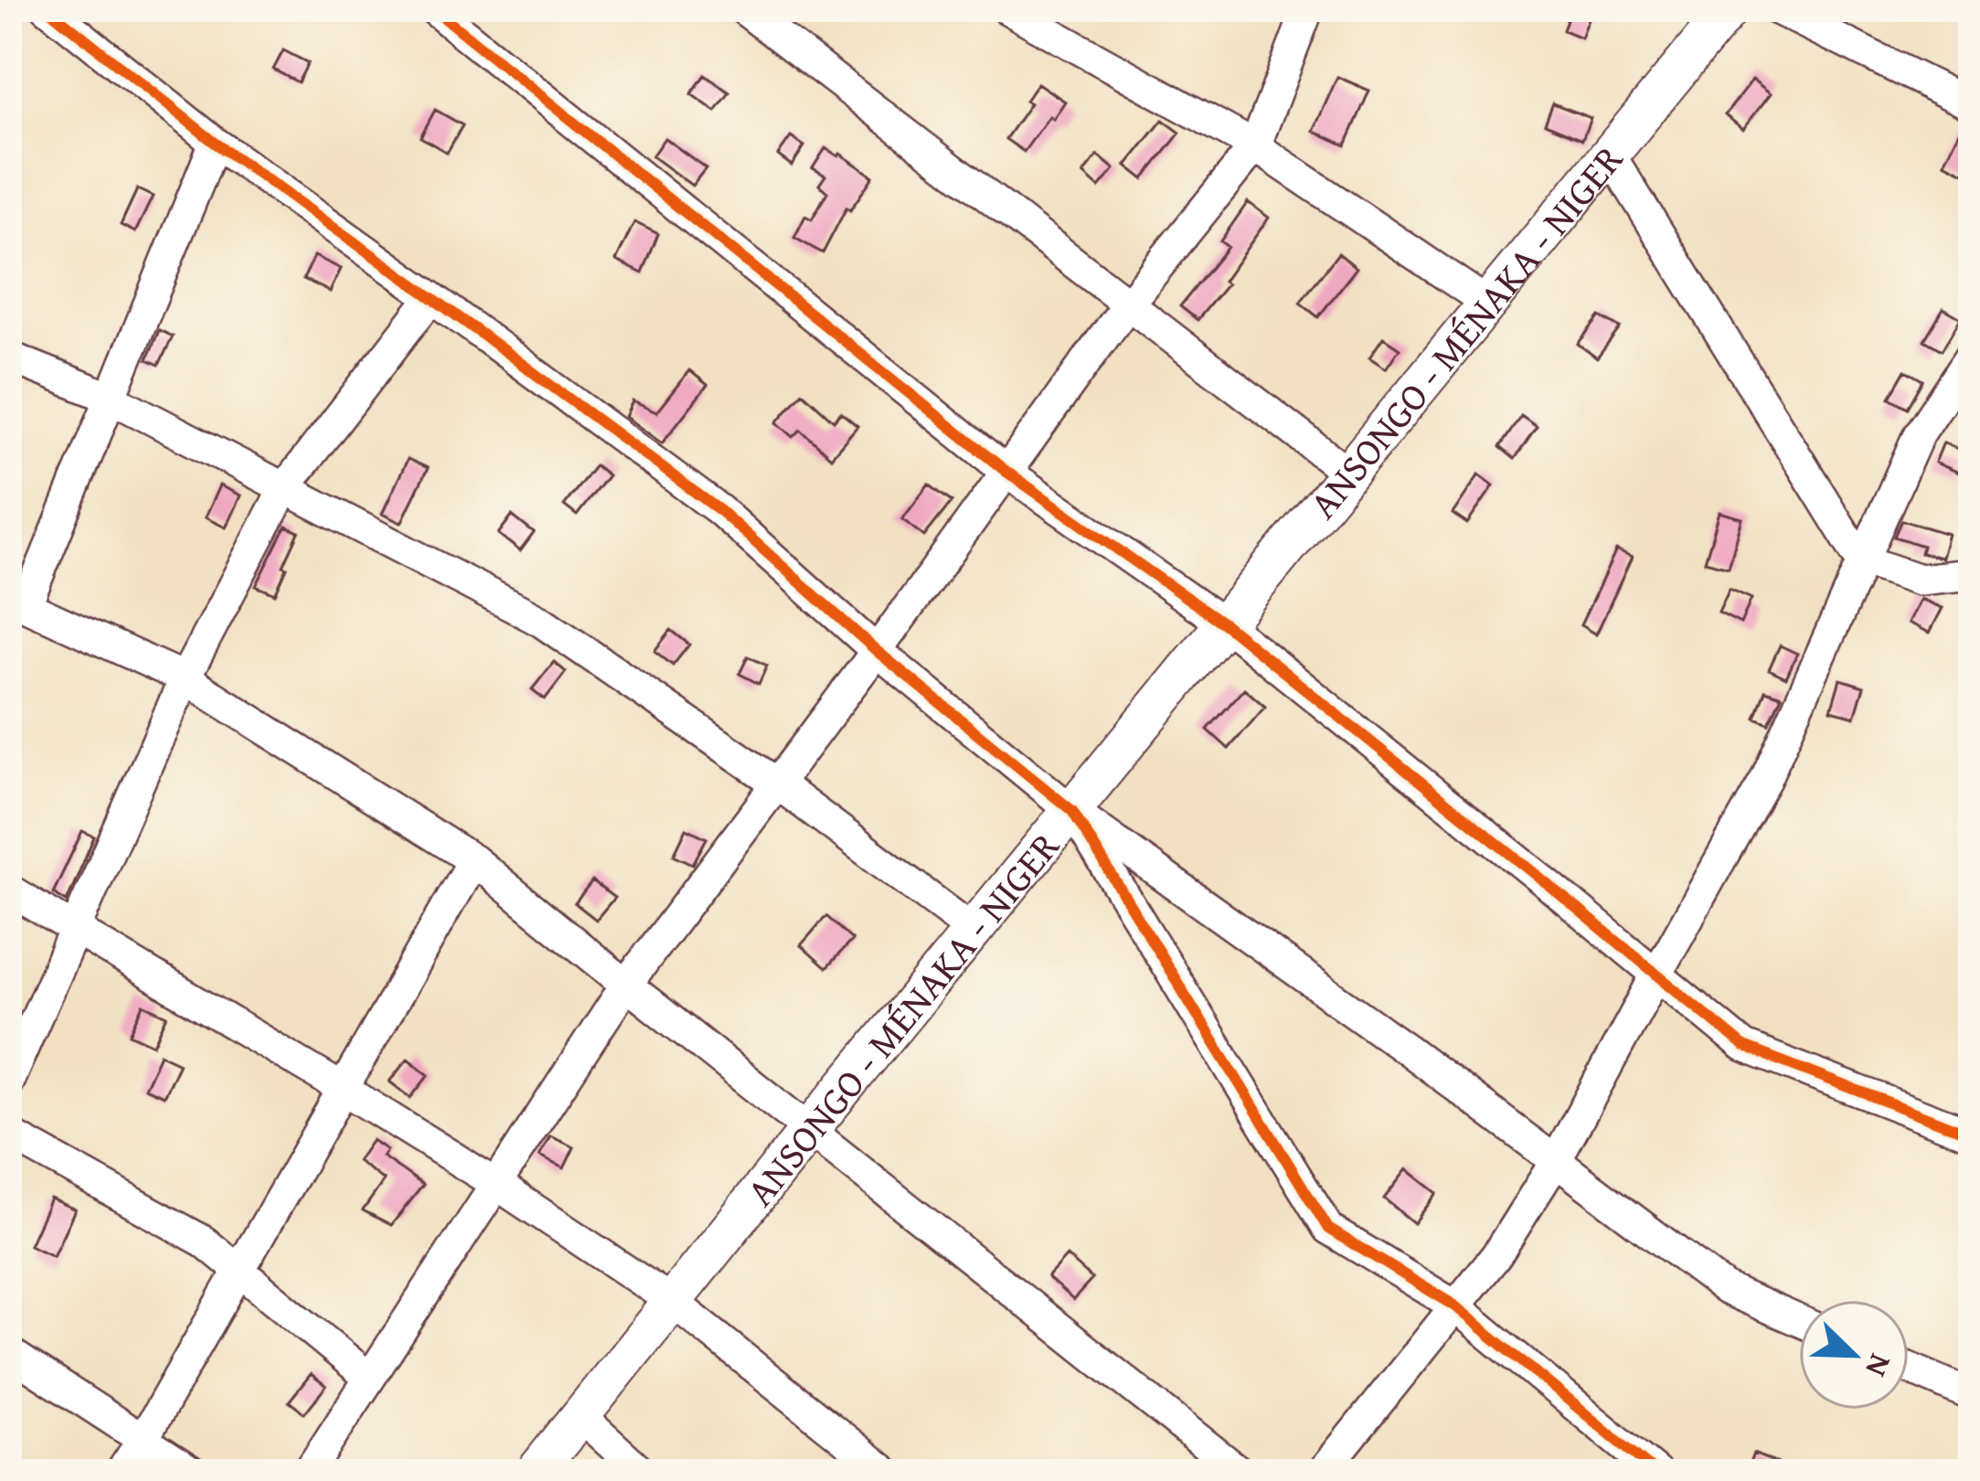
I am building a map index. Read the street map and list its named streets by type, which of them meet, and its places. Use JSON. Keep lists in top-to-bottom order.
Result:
{
  "streets": {
    "main road": ["ANSONGO - MÉNAKA - NIGER"]
  },
  "north": "bottom right"
}
